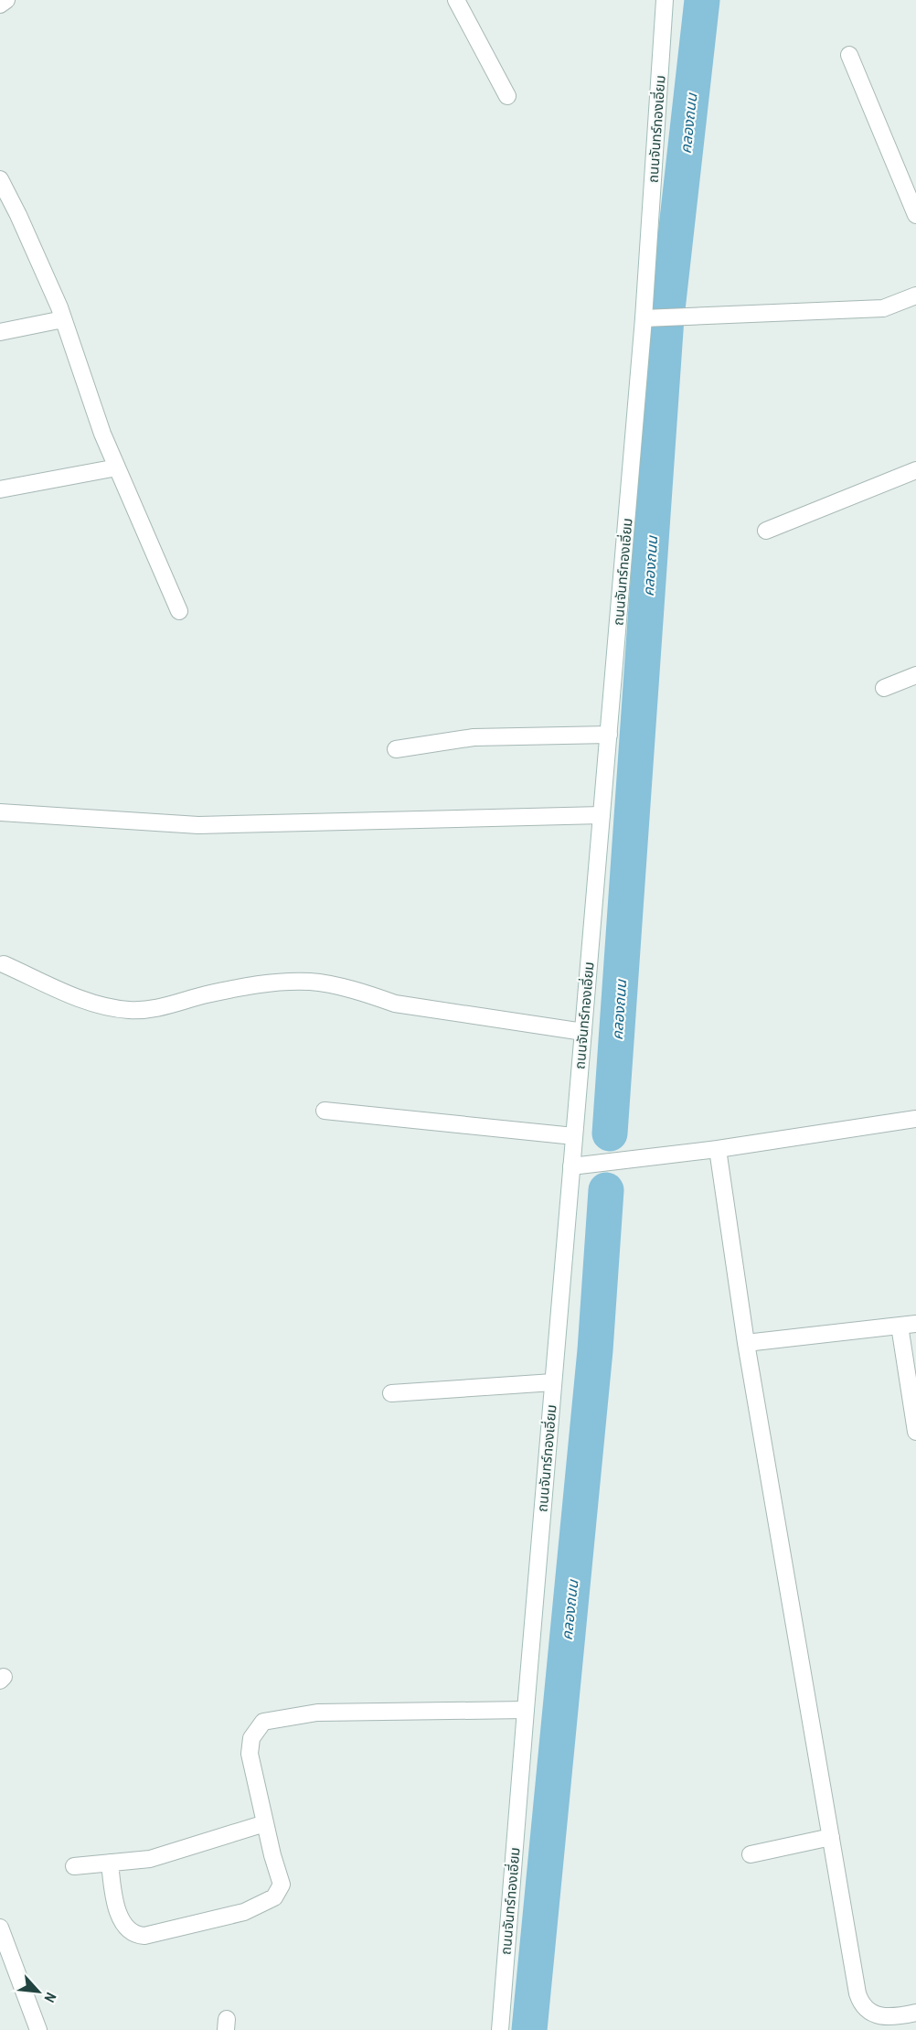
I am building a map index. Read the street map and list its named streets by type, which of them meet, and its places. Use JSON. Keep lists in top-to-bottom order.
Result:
{
  "streets": {
    "street": ["ถนนจันทร์ทองเอี่ยม"]
  },
  "water": ["คลองถนน"],
  "north": "bottom right"
}
